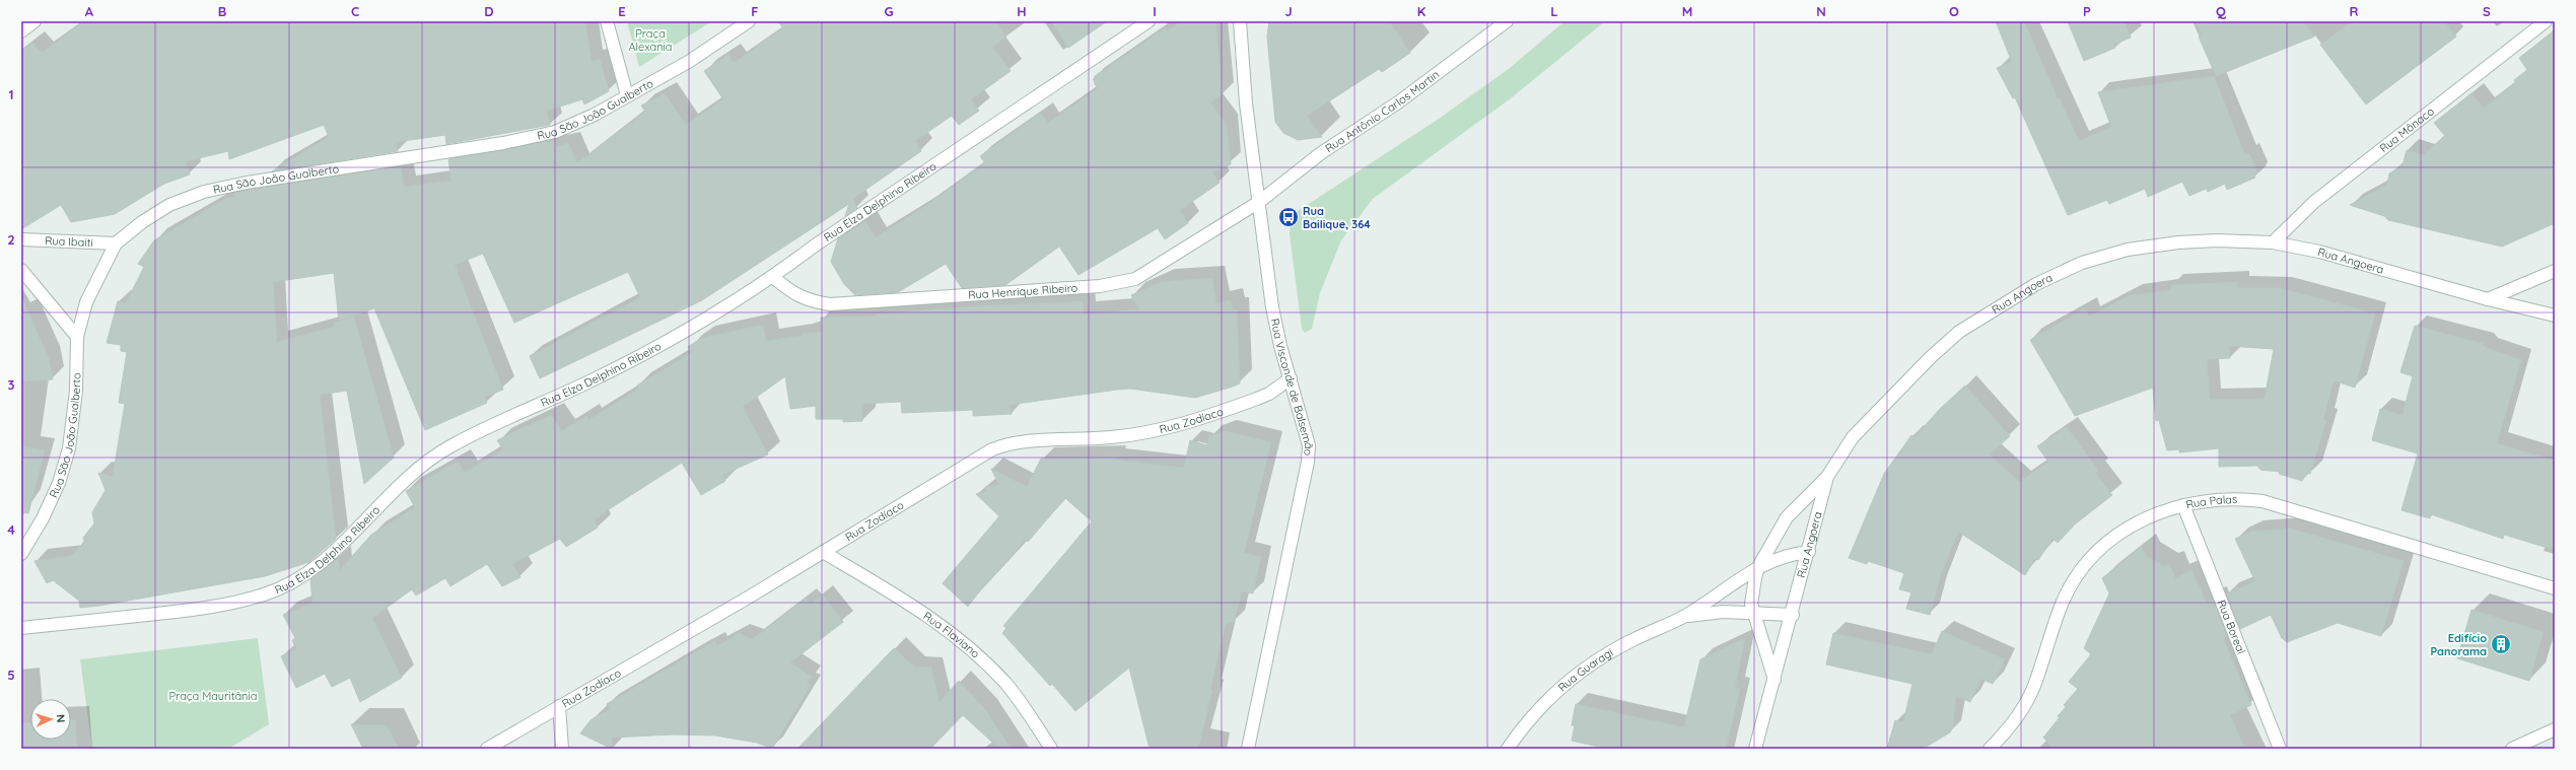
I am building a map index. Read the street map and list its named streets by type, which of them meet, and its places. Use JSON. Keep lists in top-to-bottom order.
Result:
{
  "streets": {
    "street": [
      "Rua São João Gualberto",
      "Rua Antônio Carlos Martin",
      "Rua Mônaco",
      "Rua Elza Delphino Ribeiro",
      "Rua Ibaiti",
      "Rua Angoera",
      "Rua Henrique Ribeiro",
      "Rua Visconde de Balsemão",
      "Rua Zodíaco",
      "Rua Palas",
      "Rua Boreal",
      "Rua Flaviano",
      "Rua Guaragi"
    ]
  },
  "crossings": [
    ["Rua São João Gualberto", "Rua Ibaiti"],
    ["Rua Antônio Carlos Martin", "Rua Henrique Ribeiro"],
    ["Rua Antônio Carlos Martin", "Rua Visconde de Balsemão"],
    ["Rua Mônaco", "Rua Angoera"],
    ["Rua Elza Delphino Ribeiro", "Rua Henrique Ribeiro"],
    ["Rua Angoera", "Rua Guaragi"],
    ["Rua Henrique Ribeiro", "Rua Visconde de Balsemão"],
    ["Rua Visconde de Balsemão", "Rua Zodíaco"],
    ["Rua Zodíaco", "Rua Flaviano"],
    ["Rua Palas", "Rua Boreal"]
  ],
  "parks": ["Praça Alexania", "Praça Mauritânia"],
  "places": {
    "bus stop": ["Rua Bailique, 364"],
    "building": ["Edifício Panorama"]
  },
  "north": "right",
  "grid": {
    "columns": [
      "A",
      "B",
      "C",
      "D",
      "E",
      "F",
      "G",
      "H",
      "I",
      "J",
      "K",
      "L",
      "M",
      "N",
      "O",
      "P",
      "Q",
      "R",
      "S"
    ],
    "rows": [
      "1",
      "2",
      "3",
      "4",
      "5"
    ]
  }
}
